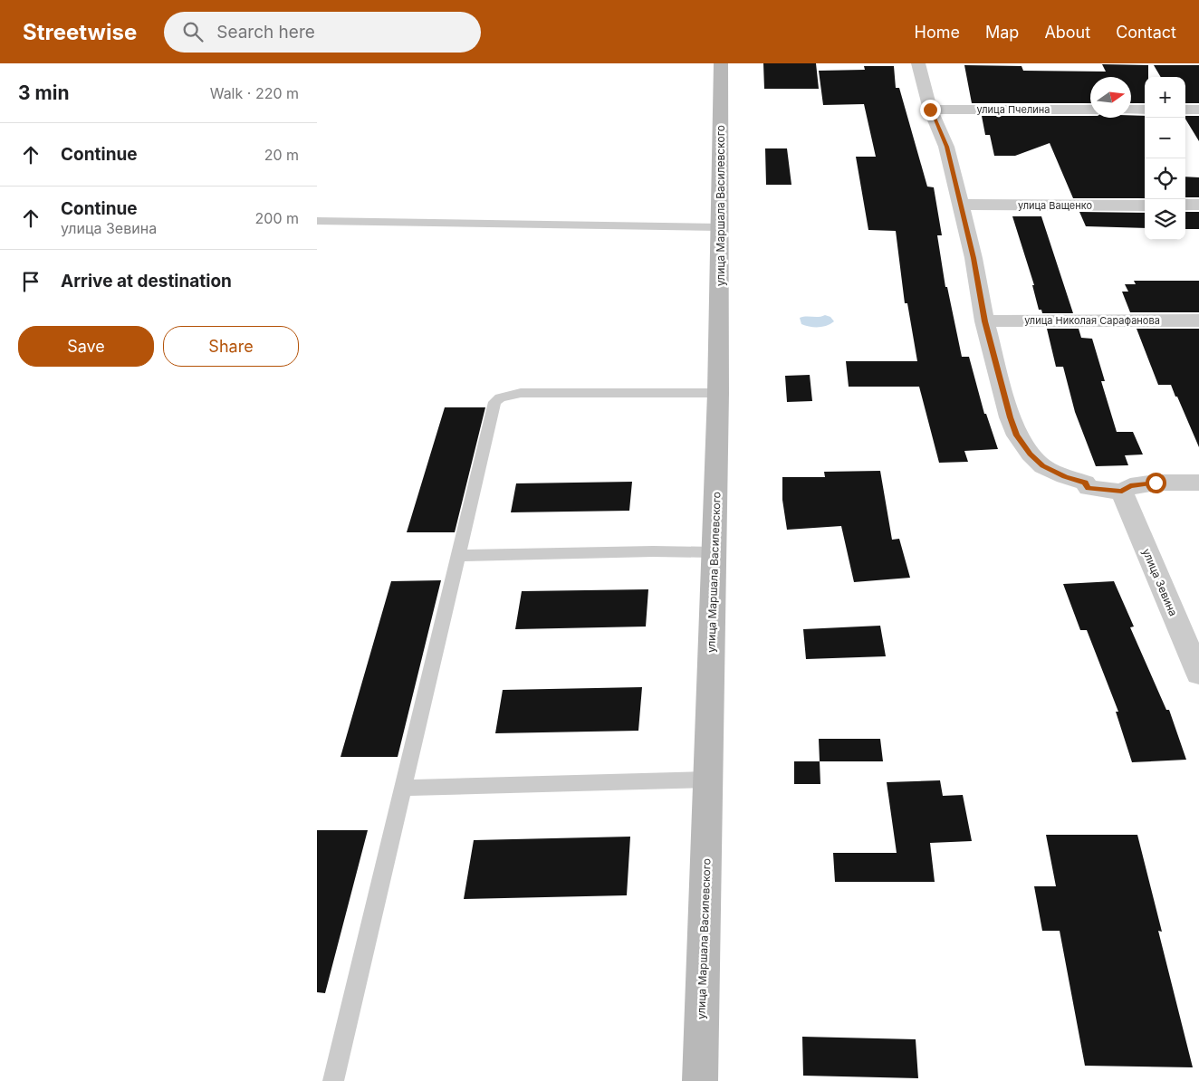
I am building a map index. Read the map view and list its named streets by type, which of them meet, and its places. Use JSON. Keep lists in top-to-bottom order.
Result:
{
  "streets": {
    "main road": ["улица Маршала Василевского"],
    "street": [
      "улица Пчелина",
      "улица Ващенко",
      "улица Николая Сарафанова",
      "улица Зевина"
    ]
  },
  "north": "right",
  "page": {
    "header": "Streetwise",
    "search": "Search here",
    "nav": [
      "Home",
      "Map",
      "About",
      "Contact"
    ],
    "heading": ["3 min", "Walk · 220 m"],
    "map_buttons": ["+", "−"],
    "list": [
      ["Continue", "20 m"],
      ["Continue", "улица Зевина", "200 m"],
      "Arrive at destination"
    ],
    "buttons": ["Save", "Share"]
  }
}
